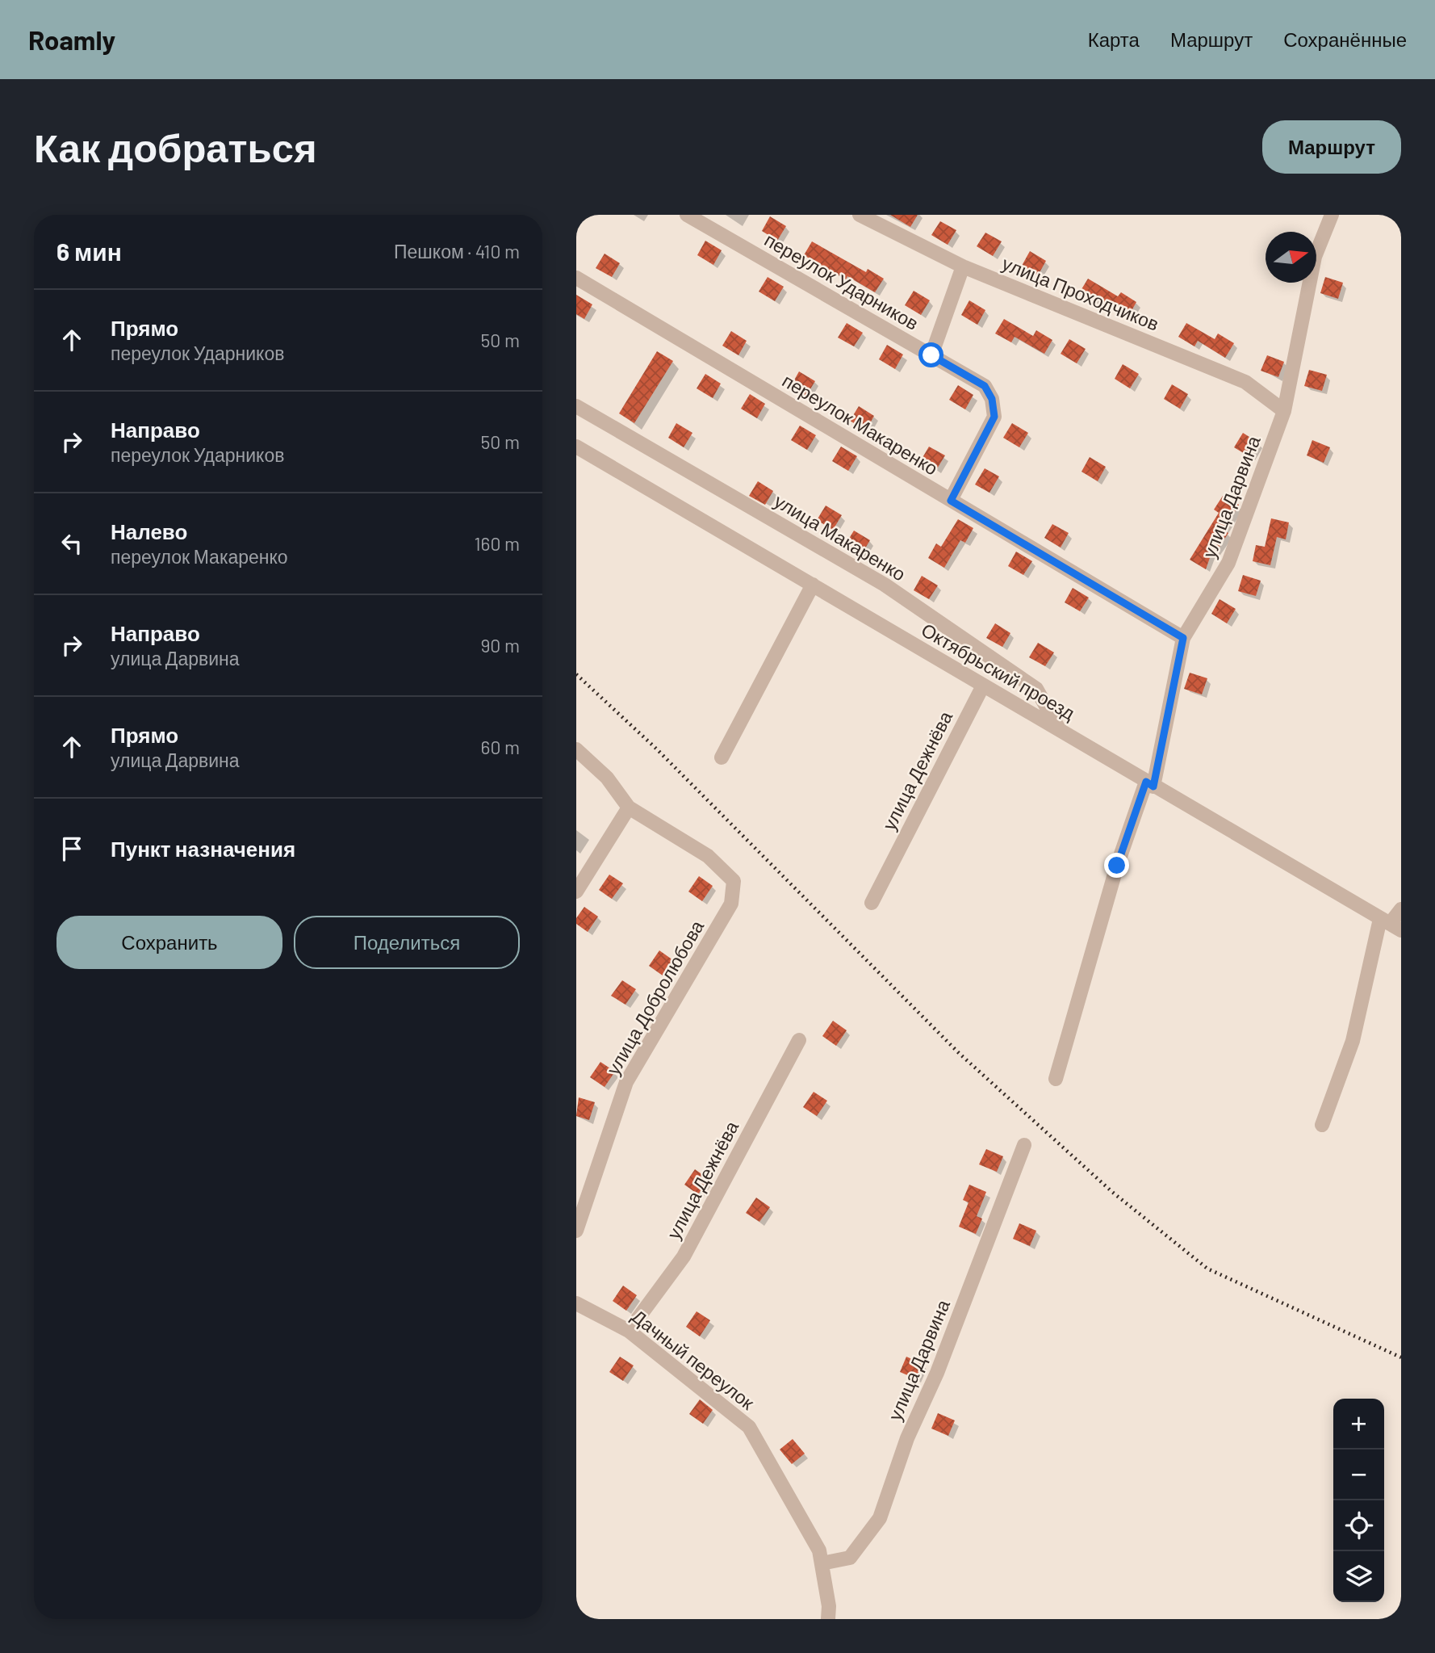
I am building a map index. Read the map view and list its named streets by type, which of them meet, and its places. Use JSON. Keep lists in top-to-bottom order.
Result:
{
  "streets": {
    "street": [
      "переулок Ударников",
      "улица Проходчиков",
      "переулок Макаренко",
      "улица Дарвина",
      "улица Макаренко",
      "Октябрьский проезд",
      "улица Дежнёва",
      "улица Добролюбова",
      "Дачный переулок"
    ]
  },
  "crossings": [
    ["переулок Ударников", "переулок Макаренко"],
    ["улица Проходчиков", "улица Дарвина"],
    ["переулок Макаренко", "улица Дарвина"],
    ["улица Дарвина", "Октябрьский проезд"],
    ["улица Дарвина", "Дачный переулок"],
    ["улица Макаренко", "Октябрьский проезд"],
    ["Октябрьский проезд", "улица Дежнёва"],
    ["улица Дежнёва", "Дачный переулок"]
  ],
  "north": "right",
  "page": {
    "header": "Roamly",
    "nav": ["Карта", "Маршрут", "Сохранённые"],
    "buttons": [
      "Маршрут",
      ["Сохранить", "Поделиться"]
    ],
    "title": "Как добраться",
    "heading": ["6 мин", "Пешком · 410 m"],
    "list": [
      ["Прямо", "переулок Ударников", "50 m"],
      ["Направо", "переулок Ударников", "50 m"],
      ["Налево", "переулок Макаренко", "160 m"],
      ["Направо", "улица Дарвина", "90 m"],
      ["Прямо", "улица Дарвина", "60 m"],
      "Пункт назначения"
    ],
    "map_buttons": ["+", "−"]
  }
}
